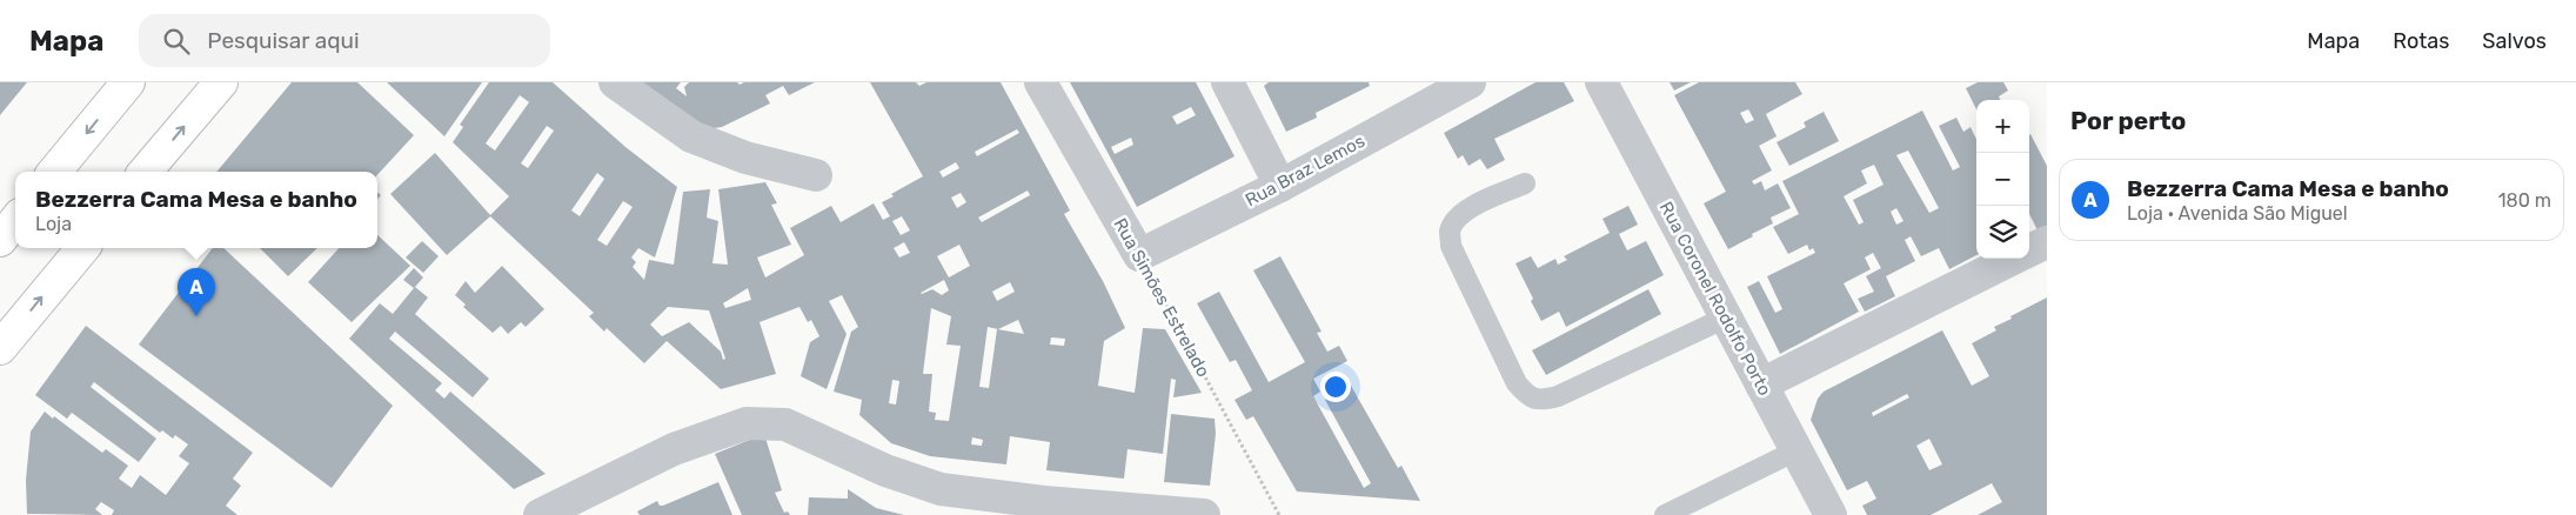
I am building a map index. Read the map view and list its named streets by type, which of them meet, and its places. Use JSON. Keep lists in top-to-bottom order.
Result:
{
  "streets": {
    "street": ["Rua Braz Lemos", "Rua Simões Estrelado", "Rua Coronel Rodolfo Porto"]
  },
  "crossings": [
    ["Rua Braz Lemos", "Rua Simões Estrelado"]
  ],
  "page": {
    "header": "Mapa",
    "search": "Pesquisar aqui",
    "nav": ["Mapa", "Rotas", "Salvos"],
    "heading": "Por perto",
    "map_buttons": ["+", "−"],
    "list": [
      {
        "mark": "A",
        "name": "Bezzerra Cama Mesa e banho",
        "note": "Loja · Avenida São Miguel",
        "value": "180 m"
      }
    ],
    "popup": ["Bezzerra Cama Mesa e banho", "Loja"],
    "pins": "A"
  }
}
